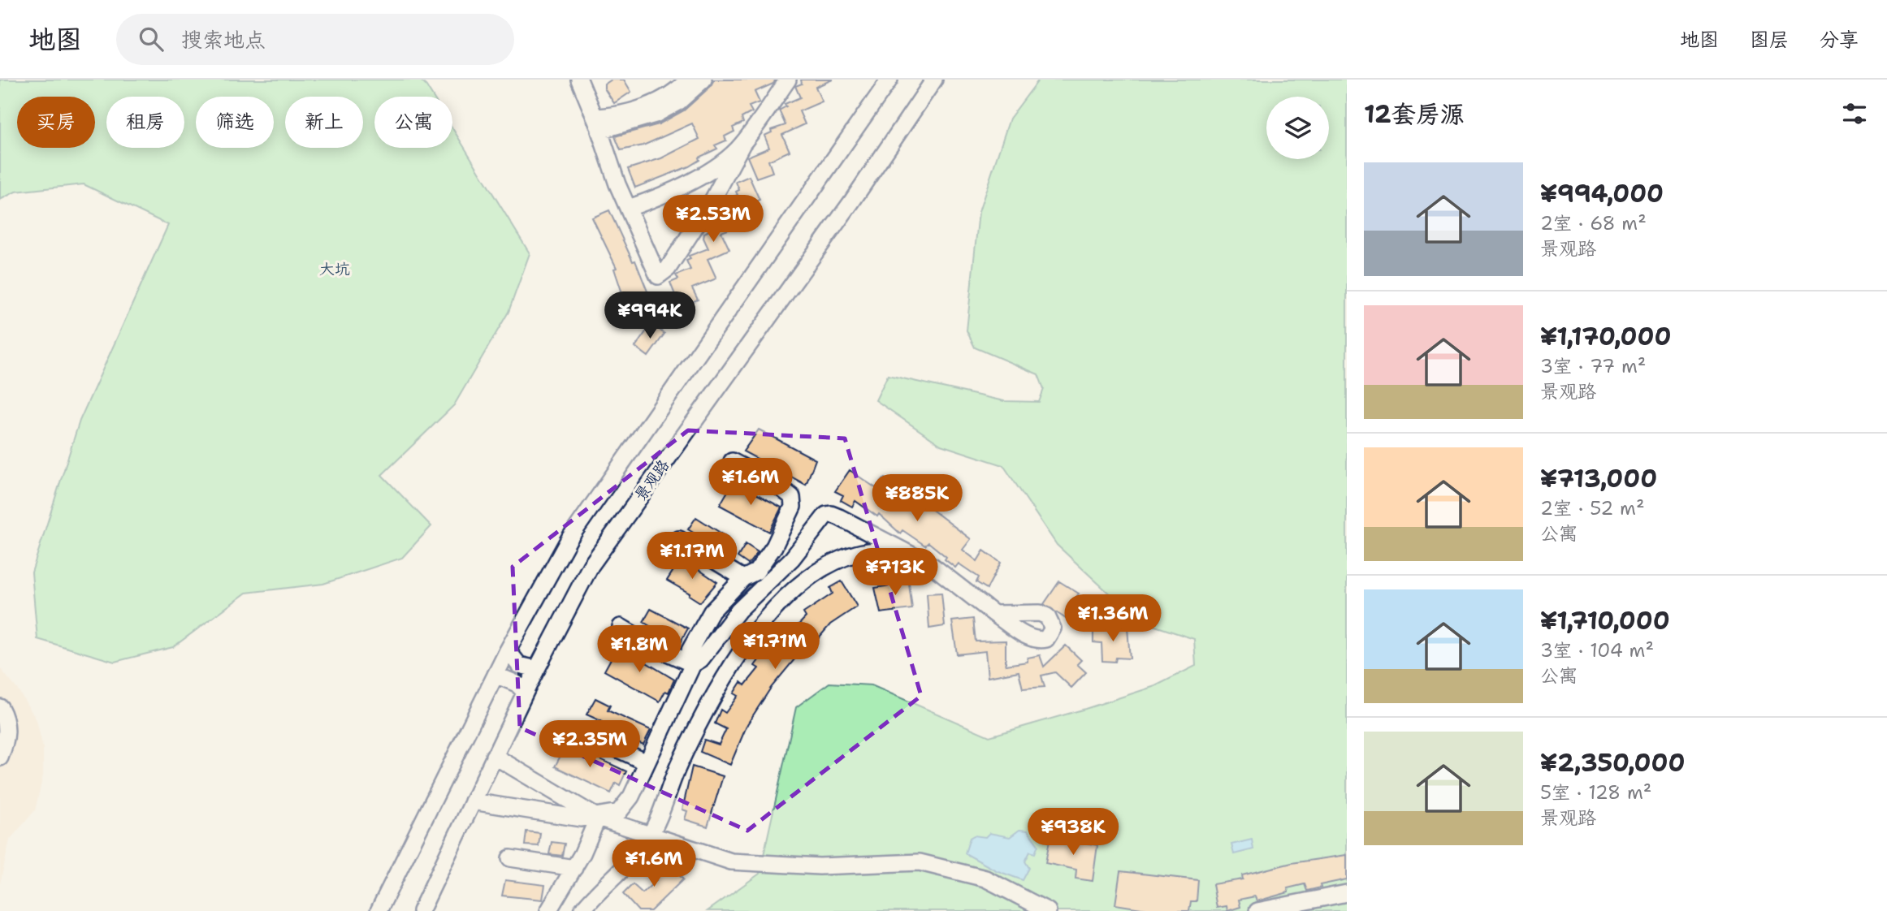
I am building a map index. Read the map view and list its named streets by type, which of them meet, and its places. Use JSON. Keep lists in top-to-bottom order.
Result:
{
  "streets": {
    "street": ["景观路"]
  },
  "parks": ["大坑"],
  "page": {
    "header": "地图",
    "search": "搜索地点",
    "nav": ["地图", "图层", "分享"],
    "heading": "12套房源",
    "chip": [
      "买房",
      "租房",
      "筛选",
      "新上",
      "公寓"
    ],
    "list": [
      {
        "name": "¥994,000",
        "note": "2室 · 68 m² · 景观路"
      },
      {
        "name": "¥1,170,000",
        "note": "3室 · 77 m² · 景观路"
      },
      {
        "name": "¥713,000",
        "note": "2室 · 52 m² · 公寓"
      },
      {
        "name": "¥1,710,000",
        "note": "3室 · 104 m² · 公寓"
      },
      {
        "name": "¥2,350,000",
        "note": "5室 · 128 m² · 景观路"
      }
    ],
    "price": [
      "¥2.53M",
      "¥994K",
      "¥1.6M",
      "¥885K",
      "¥1.17M",
      "¥713K",
      "¥1.36M",
      "¥1.71M",
      "¥1.8M",
      "¥2.35M",
      "¥938K",
      "¥1.6M"
    ]
  }
}
